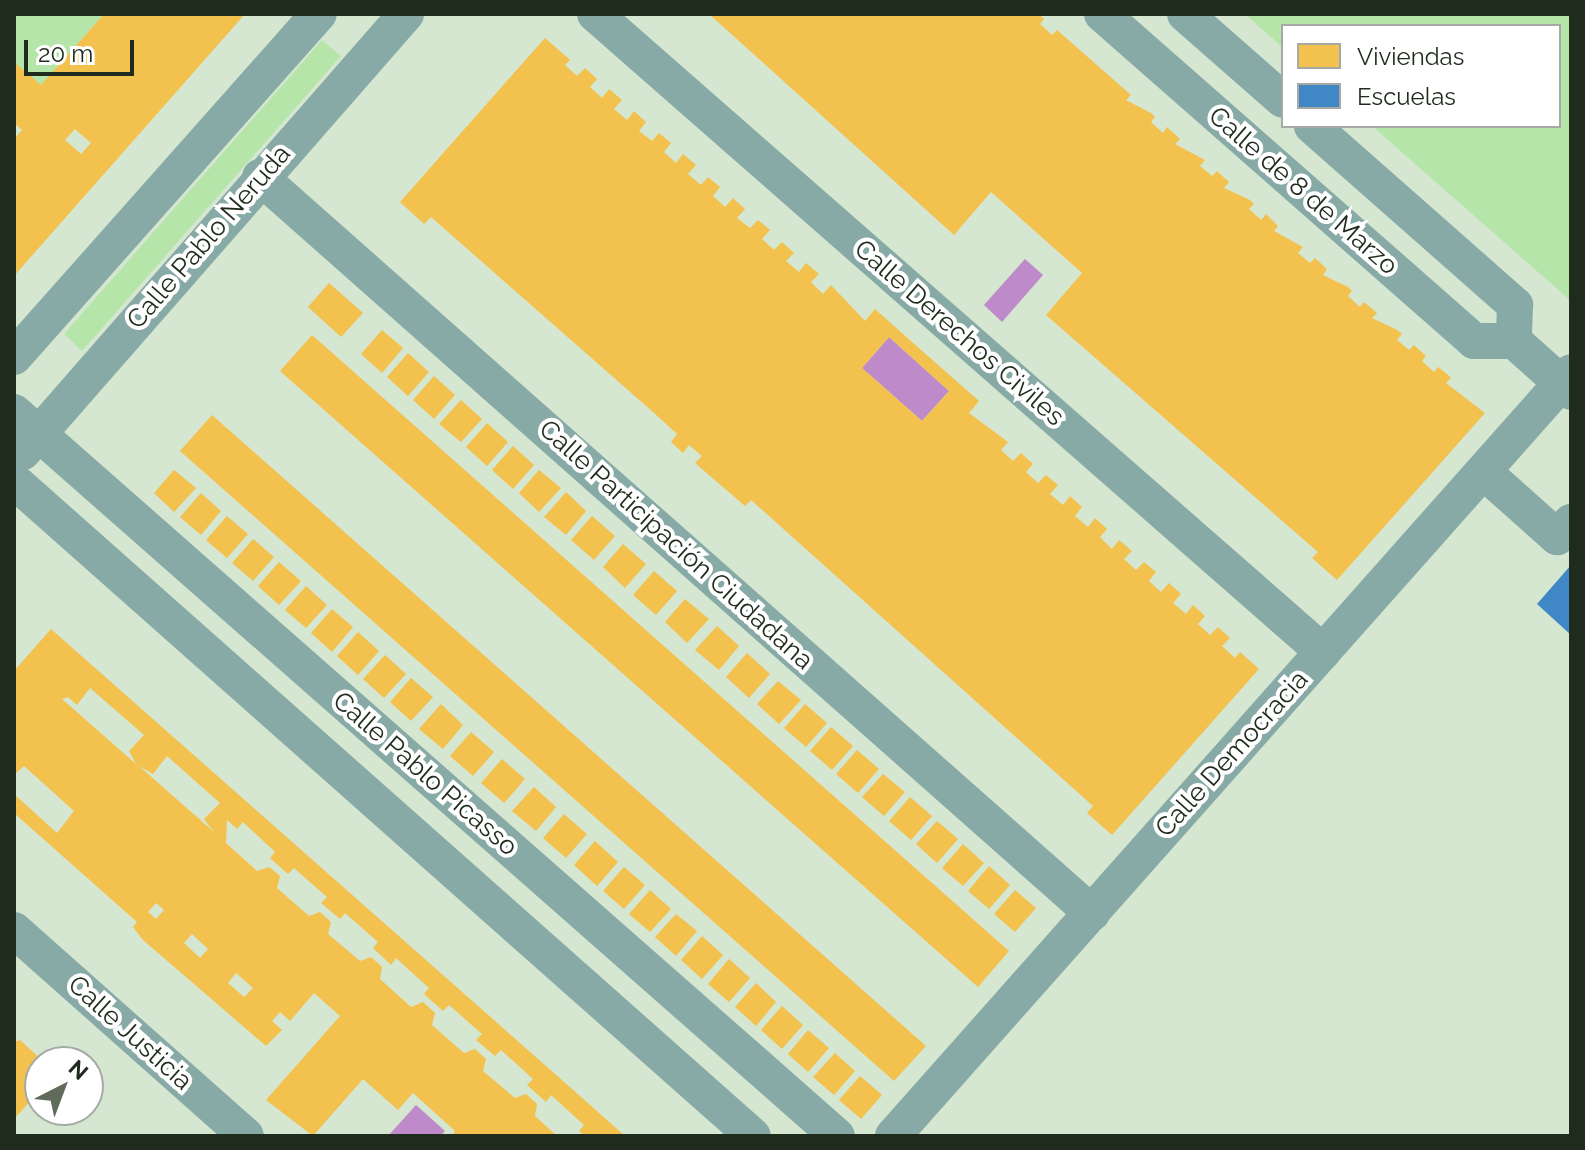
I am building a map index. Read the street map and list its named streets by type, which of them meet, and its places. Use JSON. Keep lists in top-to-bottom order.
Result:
{
  "streets": {
    "street": [
      "Calle de 8 de Marzo",
      "Calle Pablo Neruda",
      "Calle Derechos Civiles",
      "Calle Participación Ciudadana",
      "Calle Democracia",
      "Calle Pablo Picasso",
      "Calle Justicia"
    ]
  },
  "crossings": [
    ["Calle Pablo Neruda", "Calle Participación Ciudadana"],
    ["Calle Pablo Neruda", "Calle Pablo Picasso"],
    ["Calle Derechos Civiles", "Calle Democracia"],
    ["Calle Participación Ciudadana", "Calle Democracia"]
  ],
  "legend": ["Viviendas", "Escuelas"],
  "scale_bar": "20 m",
  "north": "top right"
}
